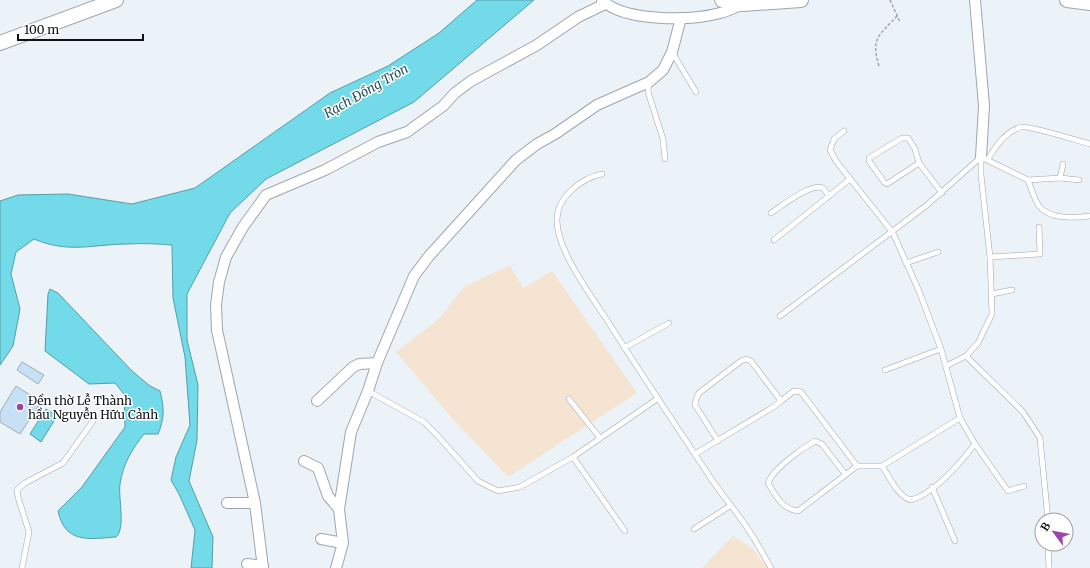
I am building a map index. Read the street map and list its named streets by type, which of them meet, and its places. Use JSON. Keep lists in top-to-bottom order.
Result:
{
  "water": ["Rạch Đồng Tròn"],
  "places": ["Đền thờ Lễ Thành hầu Nguyễn Hữu Cảnh"],
  "scale_bar": "100 m",
  "north": "top left"
}
